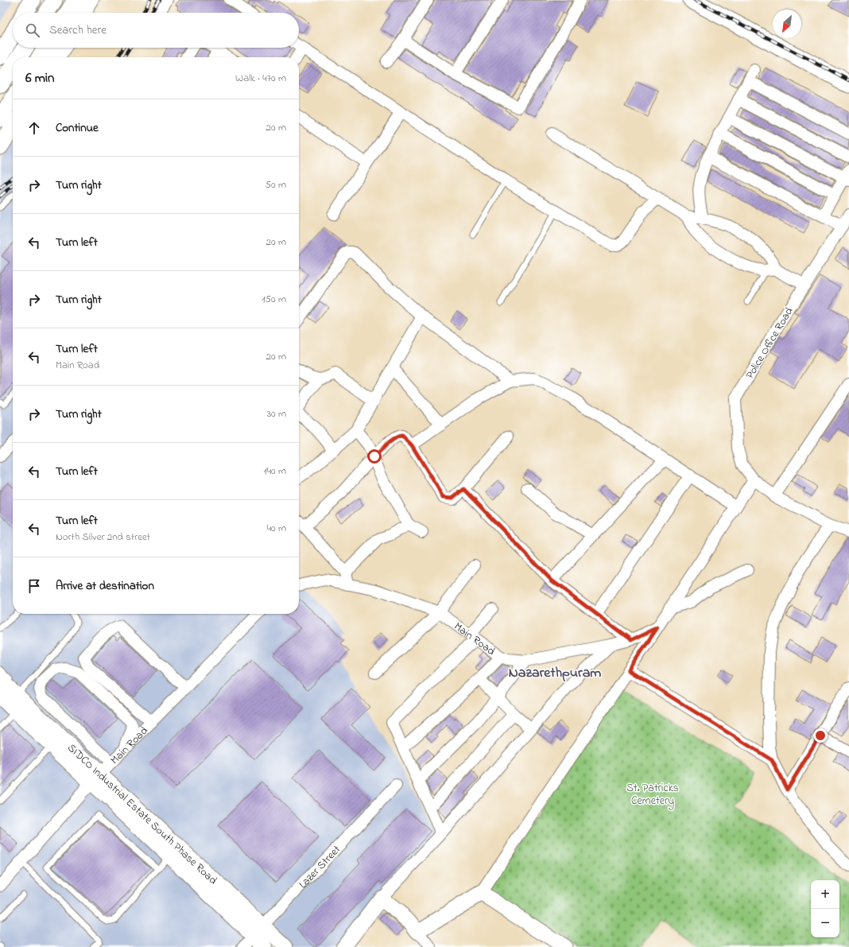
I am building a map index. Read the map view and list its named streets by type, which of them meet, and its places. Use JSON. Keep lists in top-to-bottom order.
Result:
{
  "streets": {
    "main road": ["SIDCO Industrial Estate South Phase Road"],
    "street": ["Police Office Road", "Main Road", "Lazer Street"]
  },
  "crossings": [
    ["Main Road", "SIDCO Industrial Estate South Phase Road"],
    ["SIDCO Industrial Estate South Phase Road", "Lazer Street"]
  ],
  "districts": ["Nazarethpuram"],
  "parks": ["St. Patricks Cemetery"],
  "north": "bottom left",
  "page": {
    "search": "Search here",
    "heading": ["6 min", "Walk · 470 m"],
    "list": [
      ["Continue", "20 m"],
      ["Turn right", "50 m"],
      ["Turn left", "20 m"],
      ["Turn right", "150 m"],
      ["Turn left", "Main Road", "20 m"],
      ["Turn right", "30 m"],
      ["Turn left", "140 m"],
      ["Turn left", "North Silver 2nd street", "40 m"],
      "Arrive at destination"
    ],
    "map_buttons": ["+", "−"]
  }
}
